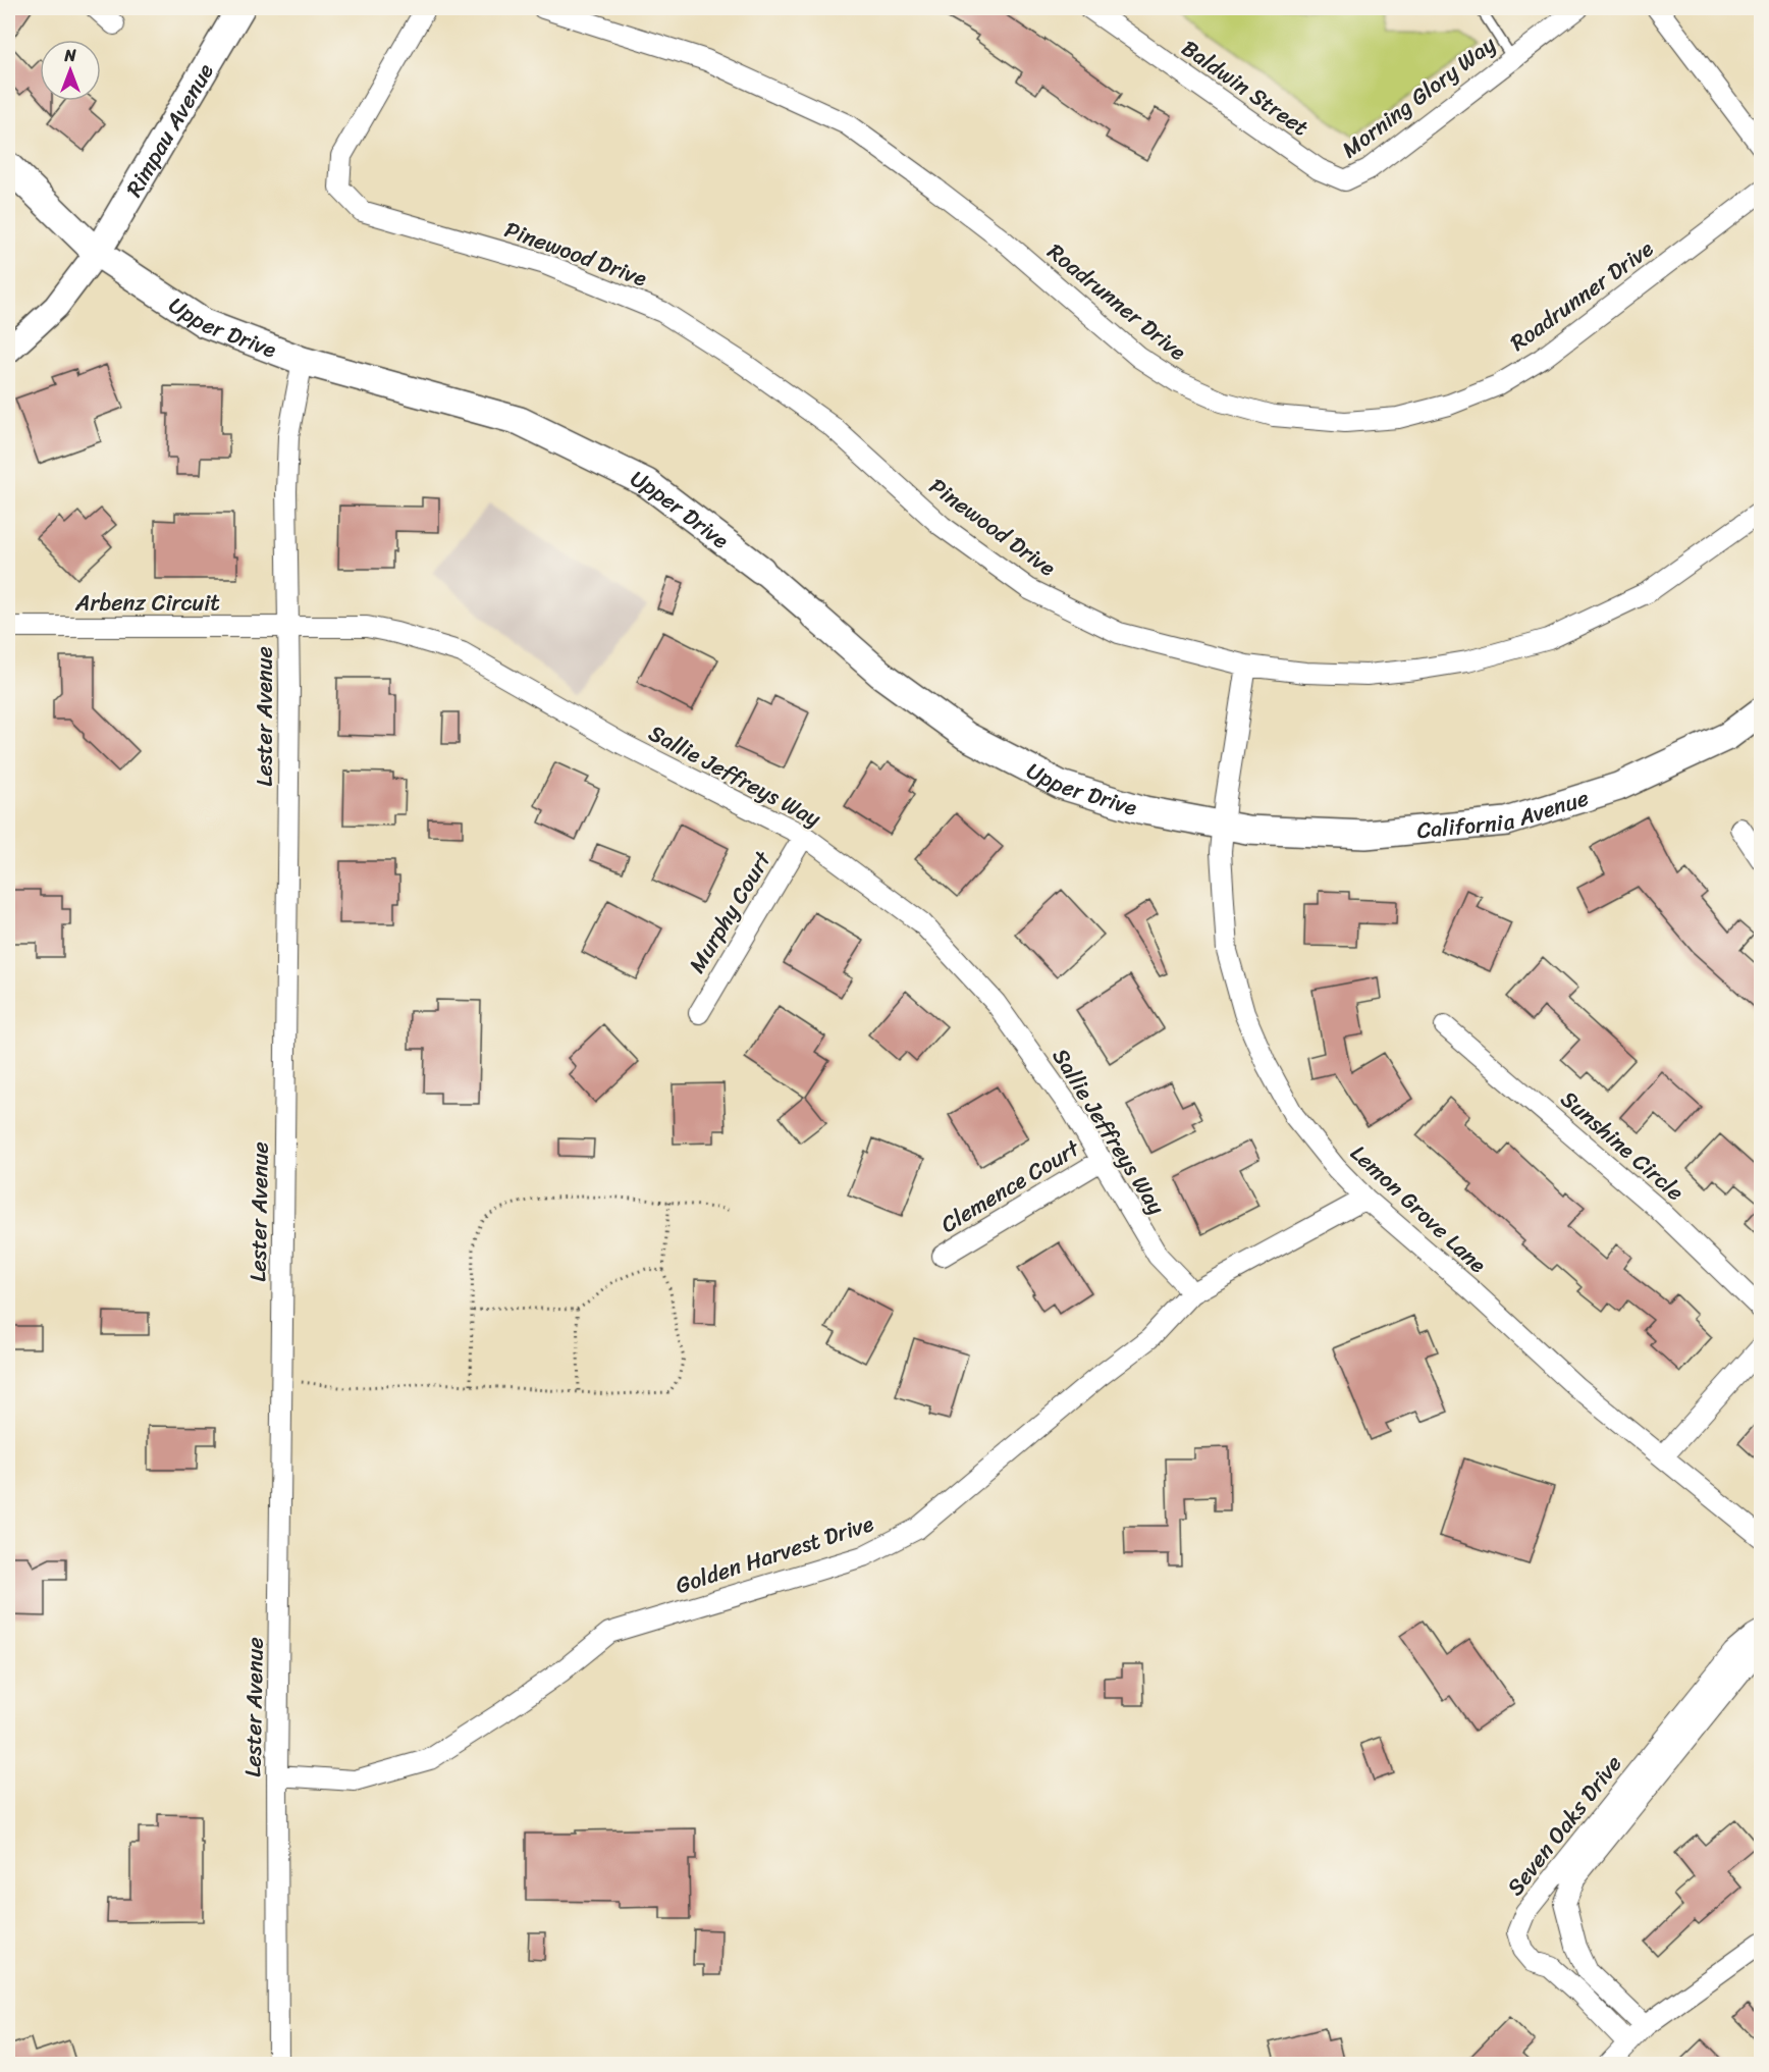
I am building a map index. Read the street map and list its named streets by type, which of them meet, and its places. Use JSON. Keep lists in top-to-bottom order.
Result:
{
  "streets": {
    "main road": ["Rimpau Avenue", "Upper Drive", "California Avenue"],
    "street": [
      "Baldwin Street",
      "Morning Glory Way",
      "Pinewood Drive",
      "Roadrunner Drive",
      "Arbenz Circuit",
      "Lester Avenue",
      "Sallie Jeffreys Way",
      "Murphy Court",
      "Sunshine Circle",
      "Clemence Court",
      "Lemon Grove Lane",
      "Golden Harvest Drive",
      "Seven Oaks Drive"
    ]
  },
  "crossings": [
    ["Baldwin Street", "Morning Glory Way"],
    ["Rimpau Avenue", "Upper Drive"],
    ["Pinewood Drive", "Lemon Grove Lane"],
    ["Upper Drive", "Lester Avenue"],
    ["Upper Drive", "California Avenue"],
    ["Upper Drive", "Lemon Grove Lane"],
    ["Arbenz Circuit", "Lester Avenue"],
    ["Arbenz Circuit", "Sallie Jeffreys Way"],
    ["Lester Avenue", "Sallie Jeffreys Way"],
    ["Lester Avenue", "Golden Harvest Drive"],
    ["Sallie Jeffreys Way", "Murphy Court"],
    ["Sallie Jeffreys Way", "Clemence Court"],
    ["Sallie Jeffreys Way", "Golden Harvest Drive"],
    ["California Avenue", "Lemon Grove Lane"],
    ["Lemon Grove Lane", "Golden Harvest Drive"]
  ],
  "north": "top"
}
